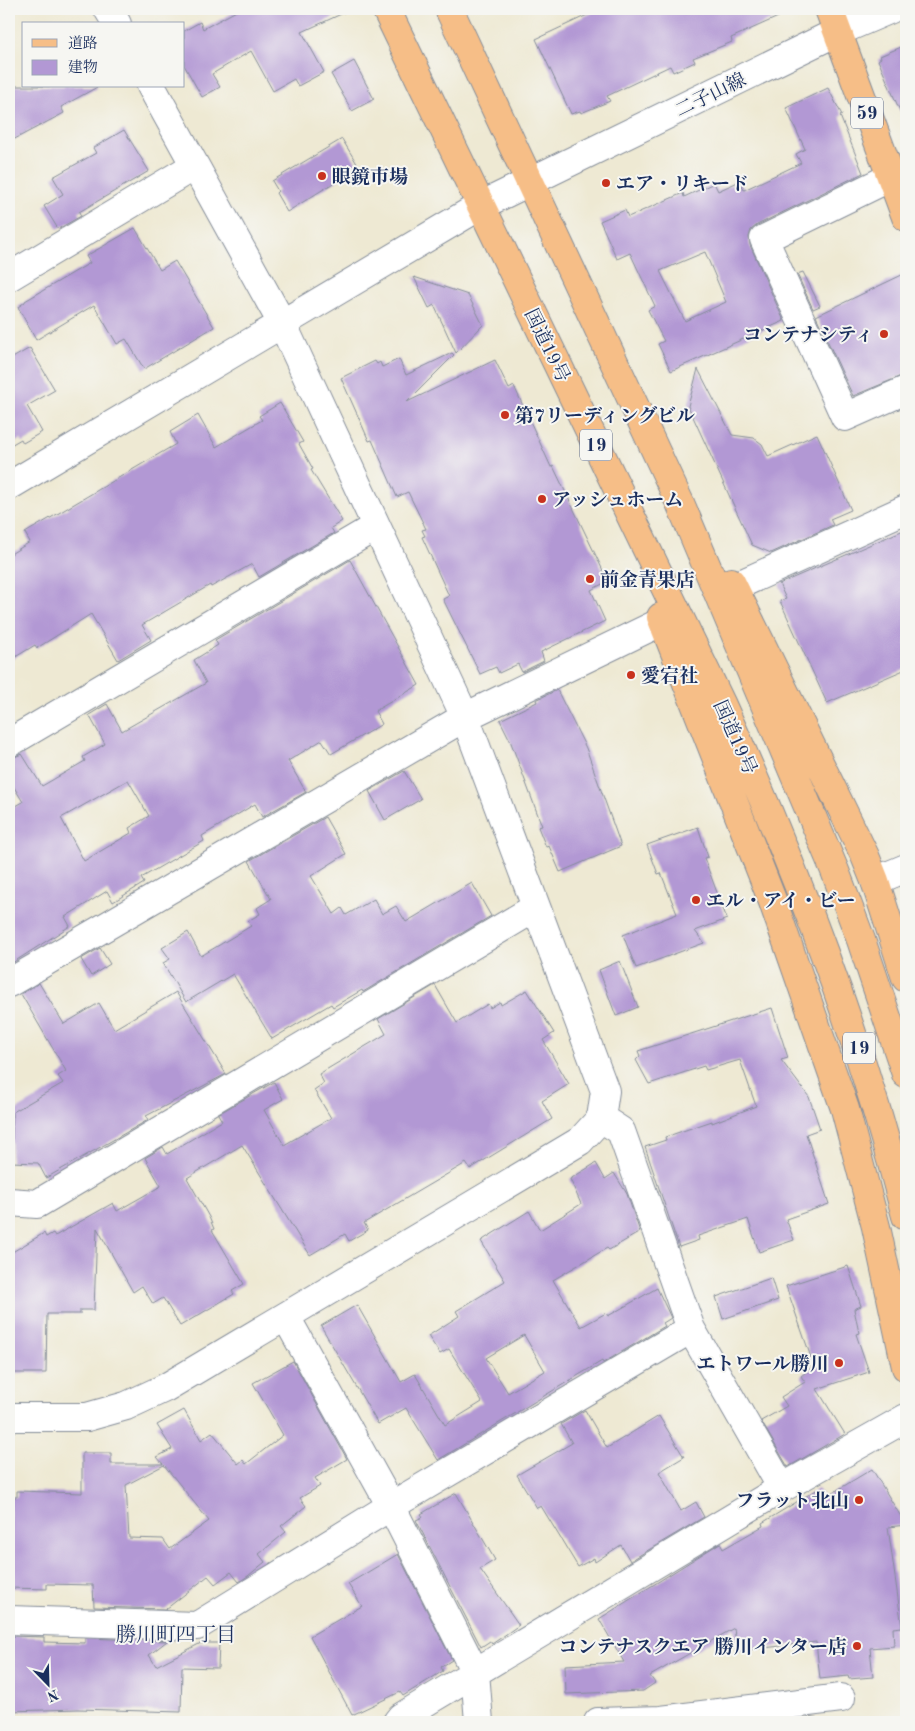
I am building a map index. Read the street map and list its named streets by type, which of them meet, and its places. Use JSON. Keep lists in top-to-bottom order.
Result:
{
  "streets": {
    "main road": ["59", "国道19号", "19"],
    "street": ["二子山線"]
  },
  "crossings": [
    ["二子山線", "59"],
    ["二子山線", "国道19号"]
  ],
  "districts": ["勝川町四丁目"],
  "places": [
    "眼鏡市場",
    "エア・リキード",
    "コンテナシティ",
    "第7リーディングビル",
    "アッシュホーム",
    "前金青果店",
    "愛宕社",
    "エル・アイ・ビー",
    "エトワール勝川",
    "フラット北山",
    "コンテナスクエア 勝川インター店"
  ],
  "legend": ["道路", "建物"],
  "north": "bottom right"
}
